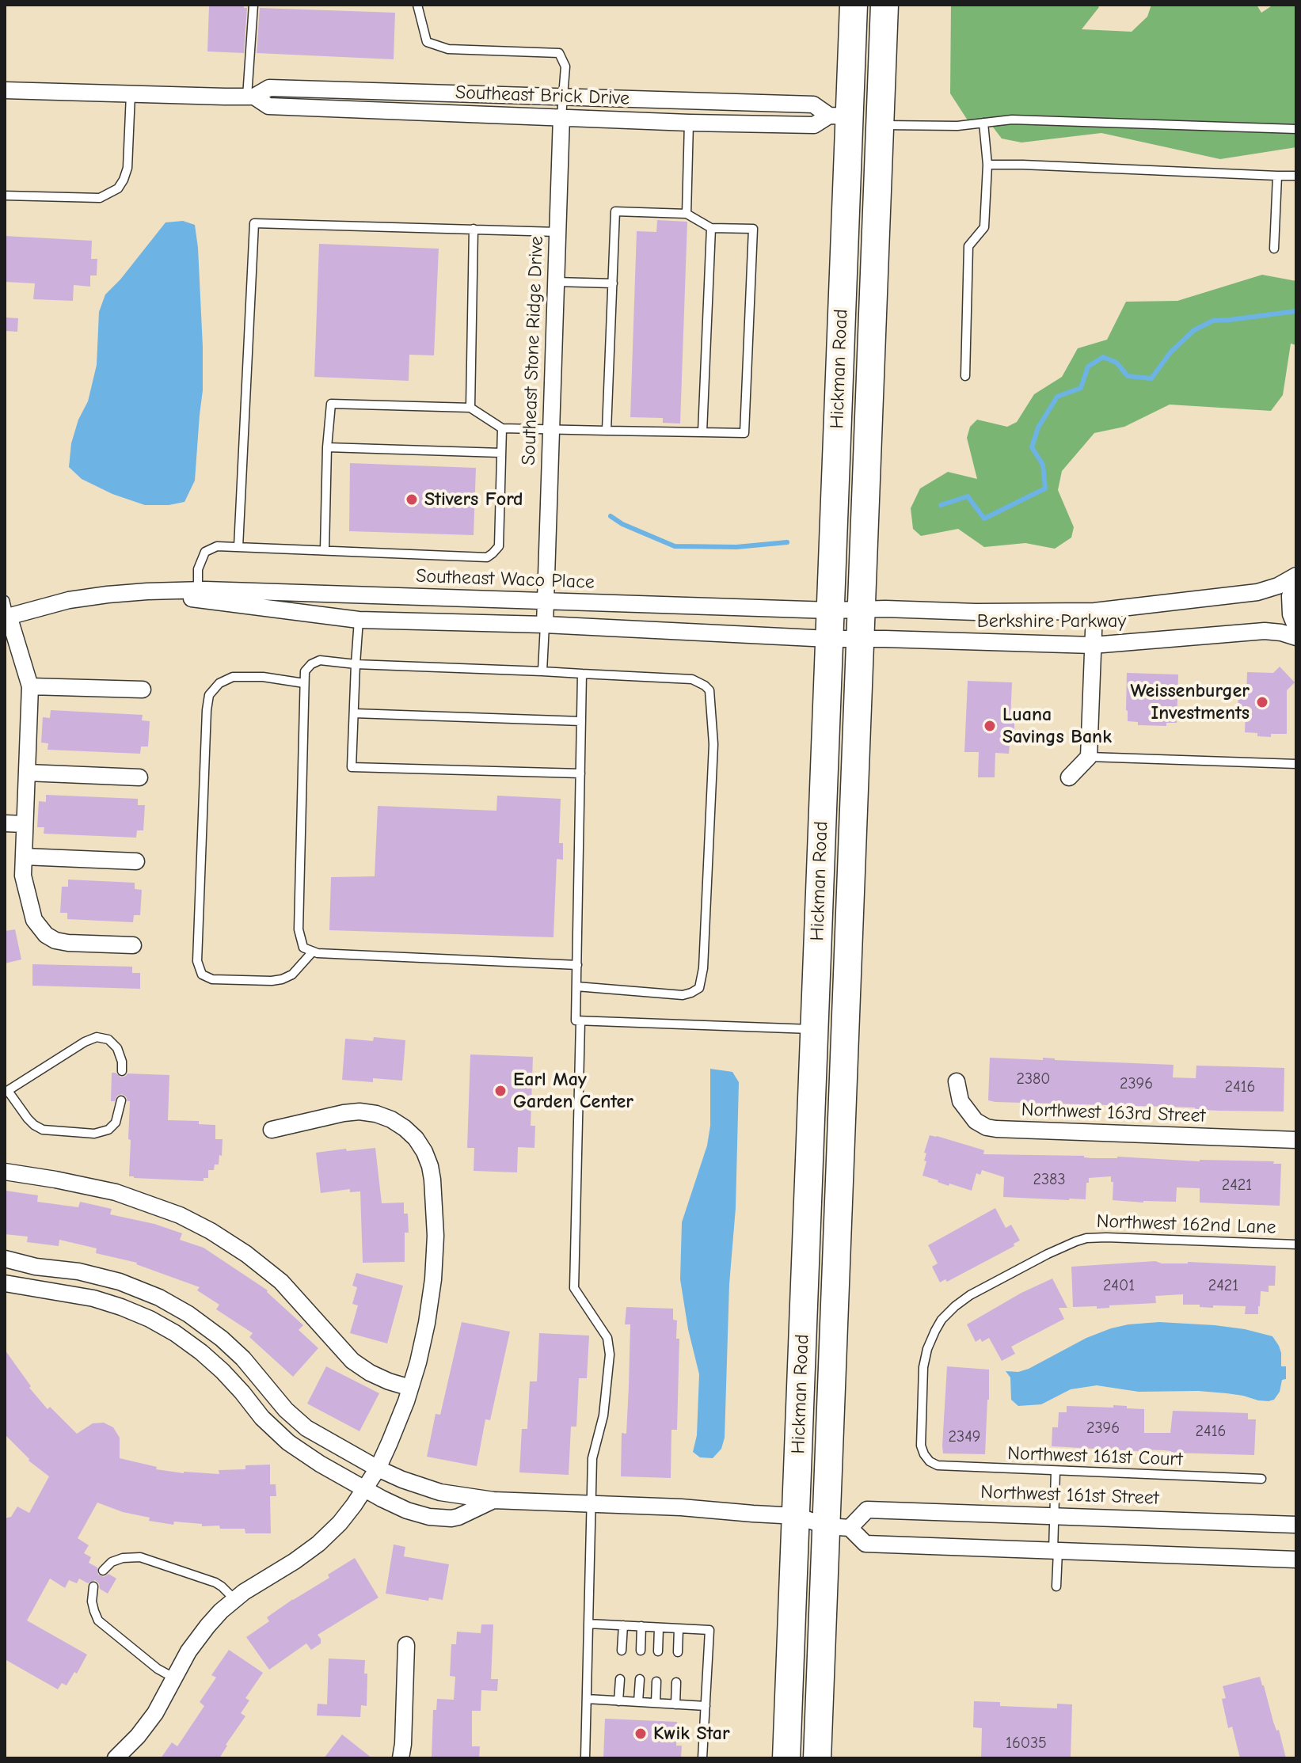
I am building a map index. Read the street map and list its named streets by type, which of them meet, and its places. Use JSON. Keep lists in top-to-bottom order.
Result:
{
  "streets": {
    "highway": ["Hickman Road"],
    "street": [
      "Southeast Brick Drive",
      "Southeast Stone Ridge Drive",
      "Southeast Waco Place",
      "Berkshire Parkway",
      "Northwest 163rd Street",
      "Northwest 161st Street"
    ],
    "lane": ["Northwest 162nd Lane", "Northwest 161st Court"]
  },
  "crossings": [
    ["Southeast Brick Drive", "Southeast Stone Ridge Drive"],
    ["Southeast Brick Drive", "Hickman Road"],
    ["Southeast Stone Ridge Drive", "Southeast Waco Place"],
    ["Hickman Road", "Southeast Waco Place"],
    ["Hickman Road", "Berkshire Parkway"],
    ["Hickman Road", "Northwest 161st Street"],
    ["Southeast Waco Place", "Berkshire Parkway"],
    ["Northwest 162nd Lane", "Northwest 161st Court"]
  ],
  "places": [
    "Stivers Ford",
    "Weissenburger Investments",
    "Luana Savings Bank",
    "Earl May Garden Center",
    "Kwik Star"
  ],
  "house_numbers": [
    "2380",
    "2396",
    "2416",
    "2383",
    "2421",
    "2401",
    "2421",
    "2396",
    "2416",
    "2349",
    "16035"
  ]
}
